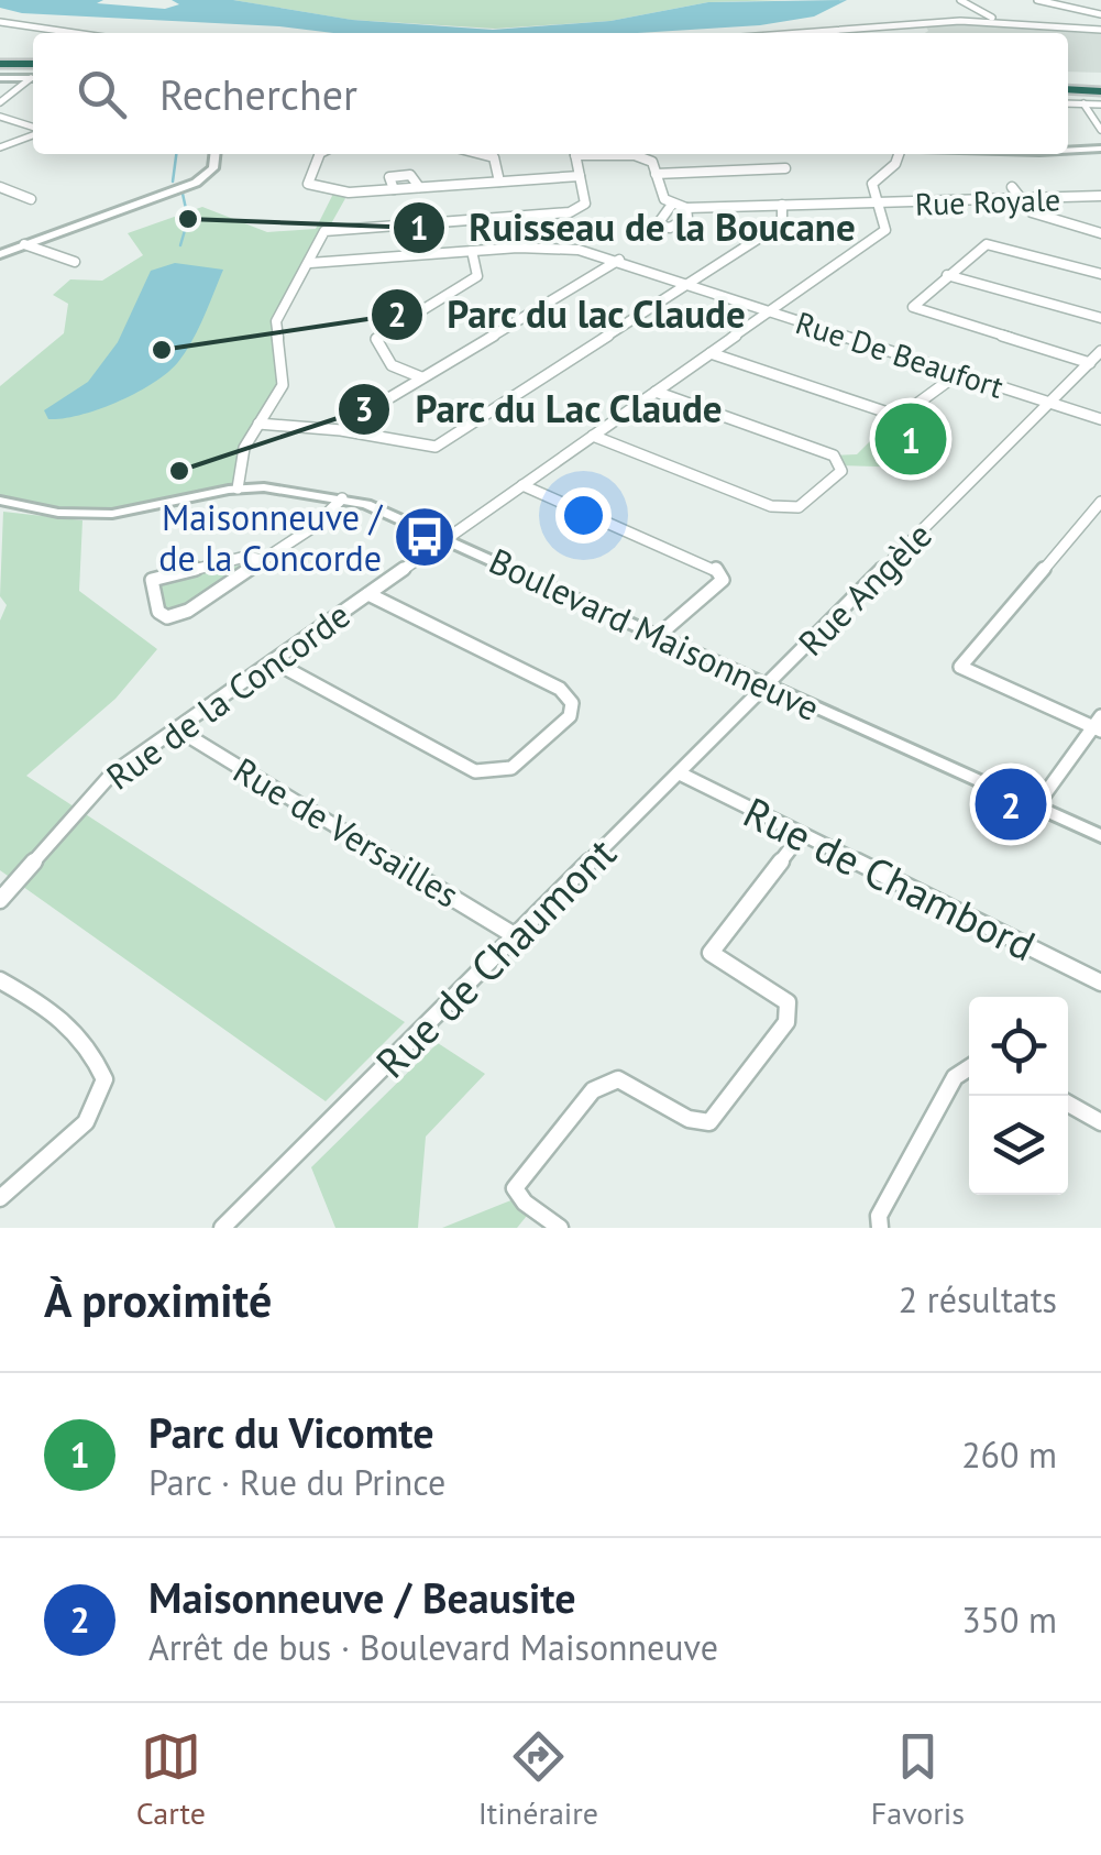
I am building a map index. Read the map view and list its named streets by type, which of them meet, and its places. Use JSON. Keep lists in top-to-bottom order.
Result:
{
  "streets": {
    "street": [
      "Rue Royale",
      "Rue De Beaufort",
      "Rue Angèle",
      "Boulevard Maisonneuve",
      "Rue de la Concorde",
      "Rue de Versailles",
      "Rue de Chambord",
      "Rue de Chaumont"
    ]
  },
  "crossings": [
    ["Rue Royale", "Rue de la Concorde"],
    ["Rue De Beaufort", "Rue Angèle"],
    ["Rue De Beaufort", "Rue de la Concorde"],
    ["Rue Angèle", "Boulevard Maisonneuve"],
    ["Rue Angèle", "Rue de Chaumont"],
    ["Boulevard Maisonneuve", "Rue de la Concorde"],
    ["Boulevard Maisonneuve", "Rue de Chaumont"],
    ["Rue de la Concorde", "Rue de Versailles"],
    ["Rue de Versailles", "Rue de Chaumont"],
    ["Rue de Chambord", "Rue de Chaumont"]
  ],
  "places": {
    "other": ["Ruisseau de la Boucane", "Parc du lac Claude", "Parc du Lac Claude"],
    "bus stop": ["Maisonneuve / de la Concorde"]
  },
  "page": {
    "search": "Rechercher",
    "pins": ["1", "2"],
    "heading": ["À proximité", "2 résultats"],
    "list": [
      {
        "mark": "1",
        "name": "Parc du Vicomte",
        "note": "Parc · Rue du Prince",
        "value": "260 m"
      },
      {
        "mark": "2",
        "name": "Maisonneuve / Beausite",
        "note": "Arrêt de bus · Boulevard Maisonneuve",
        "value": "350 m"
      }
    ],
    "nav": ["Carte", "Itinéraire", "Favoris"]
  }
}
